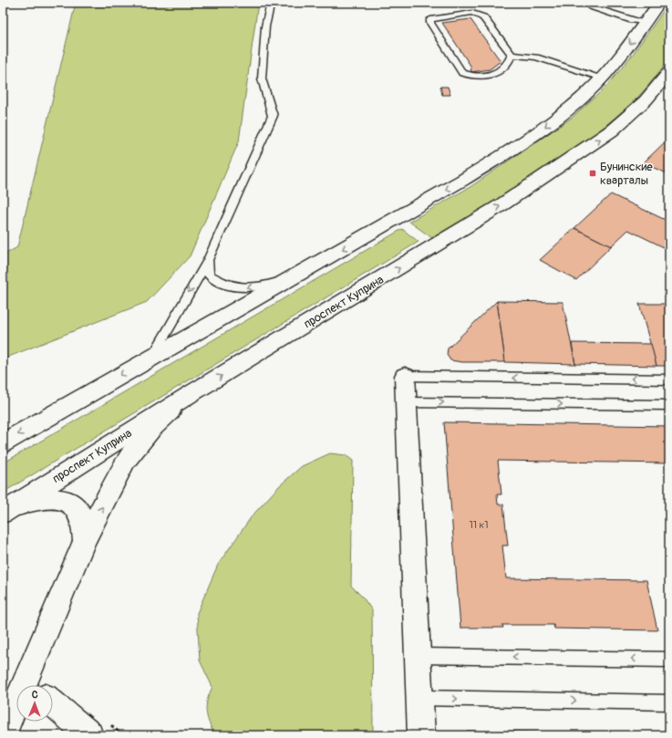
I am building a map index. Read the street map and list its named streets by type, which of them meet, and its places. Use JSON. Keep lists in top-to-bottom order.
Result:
{
  "streets": {
    "main road": ["проспект Куприна"]
  },
  "places": {
    "transit": ["Бунинские кварталы"]
  },
  "house_numbers": ["11 к1"],
  "north": "top"
}
